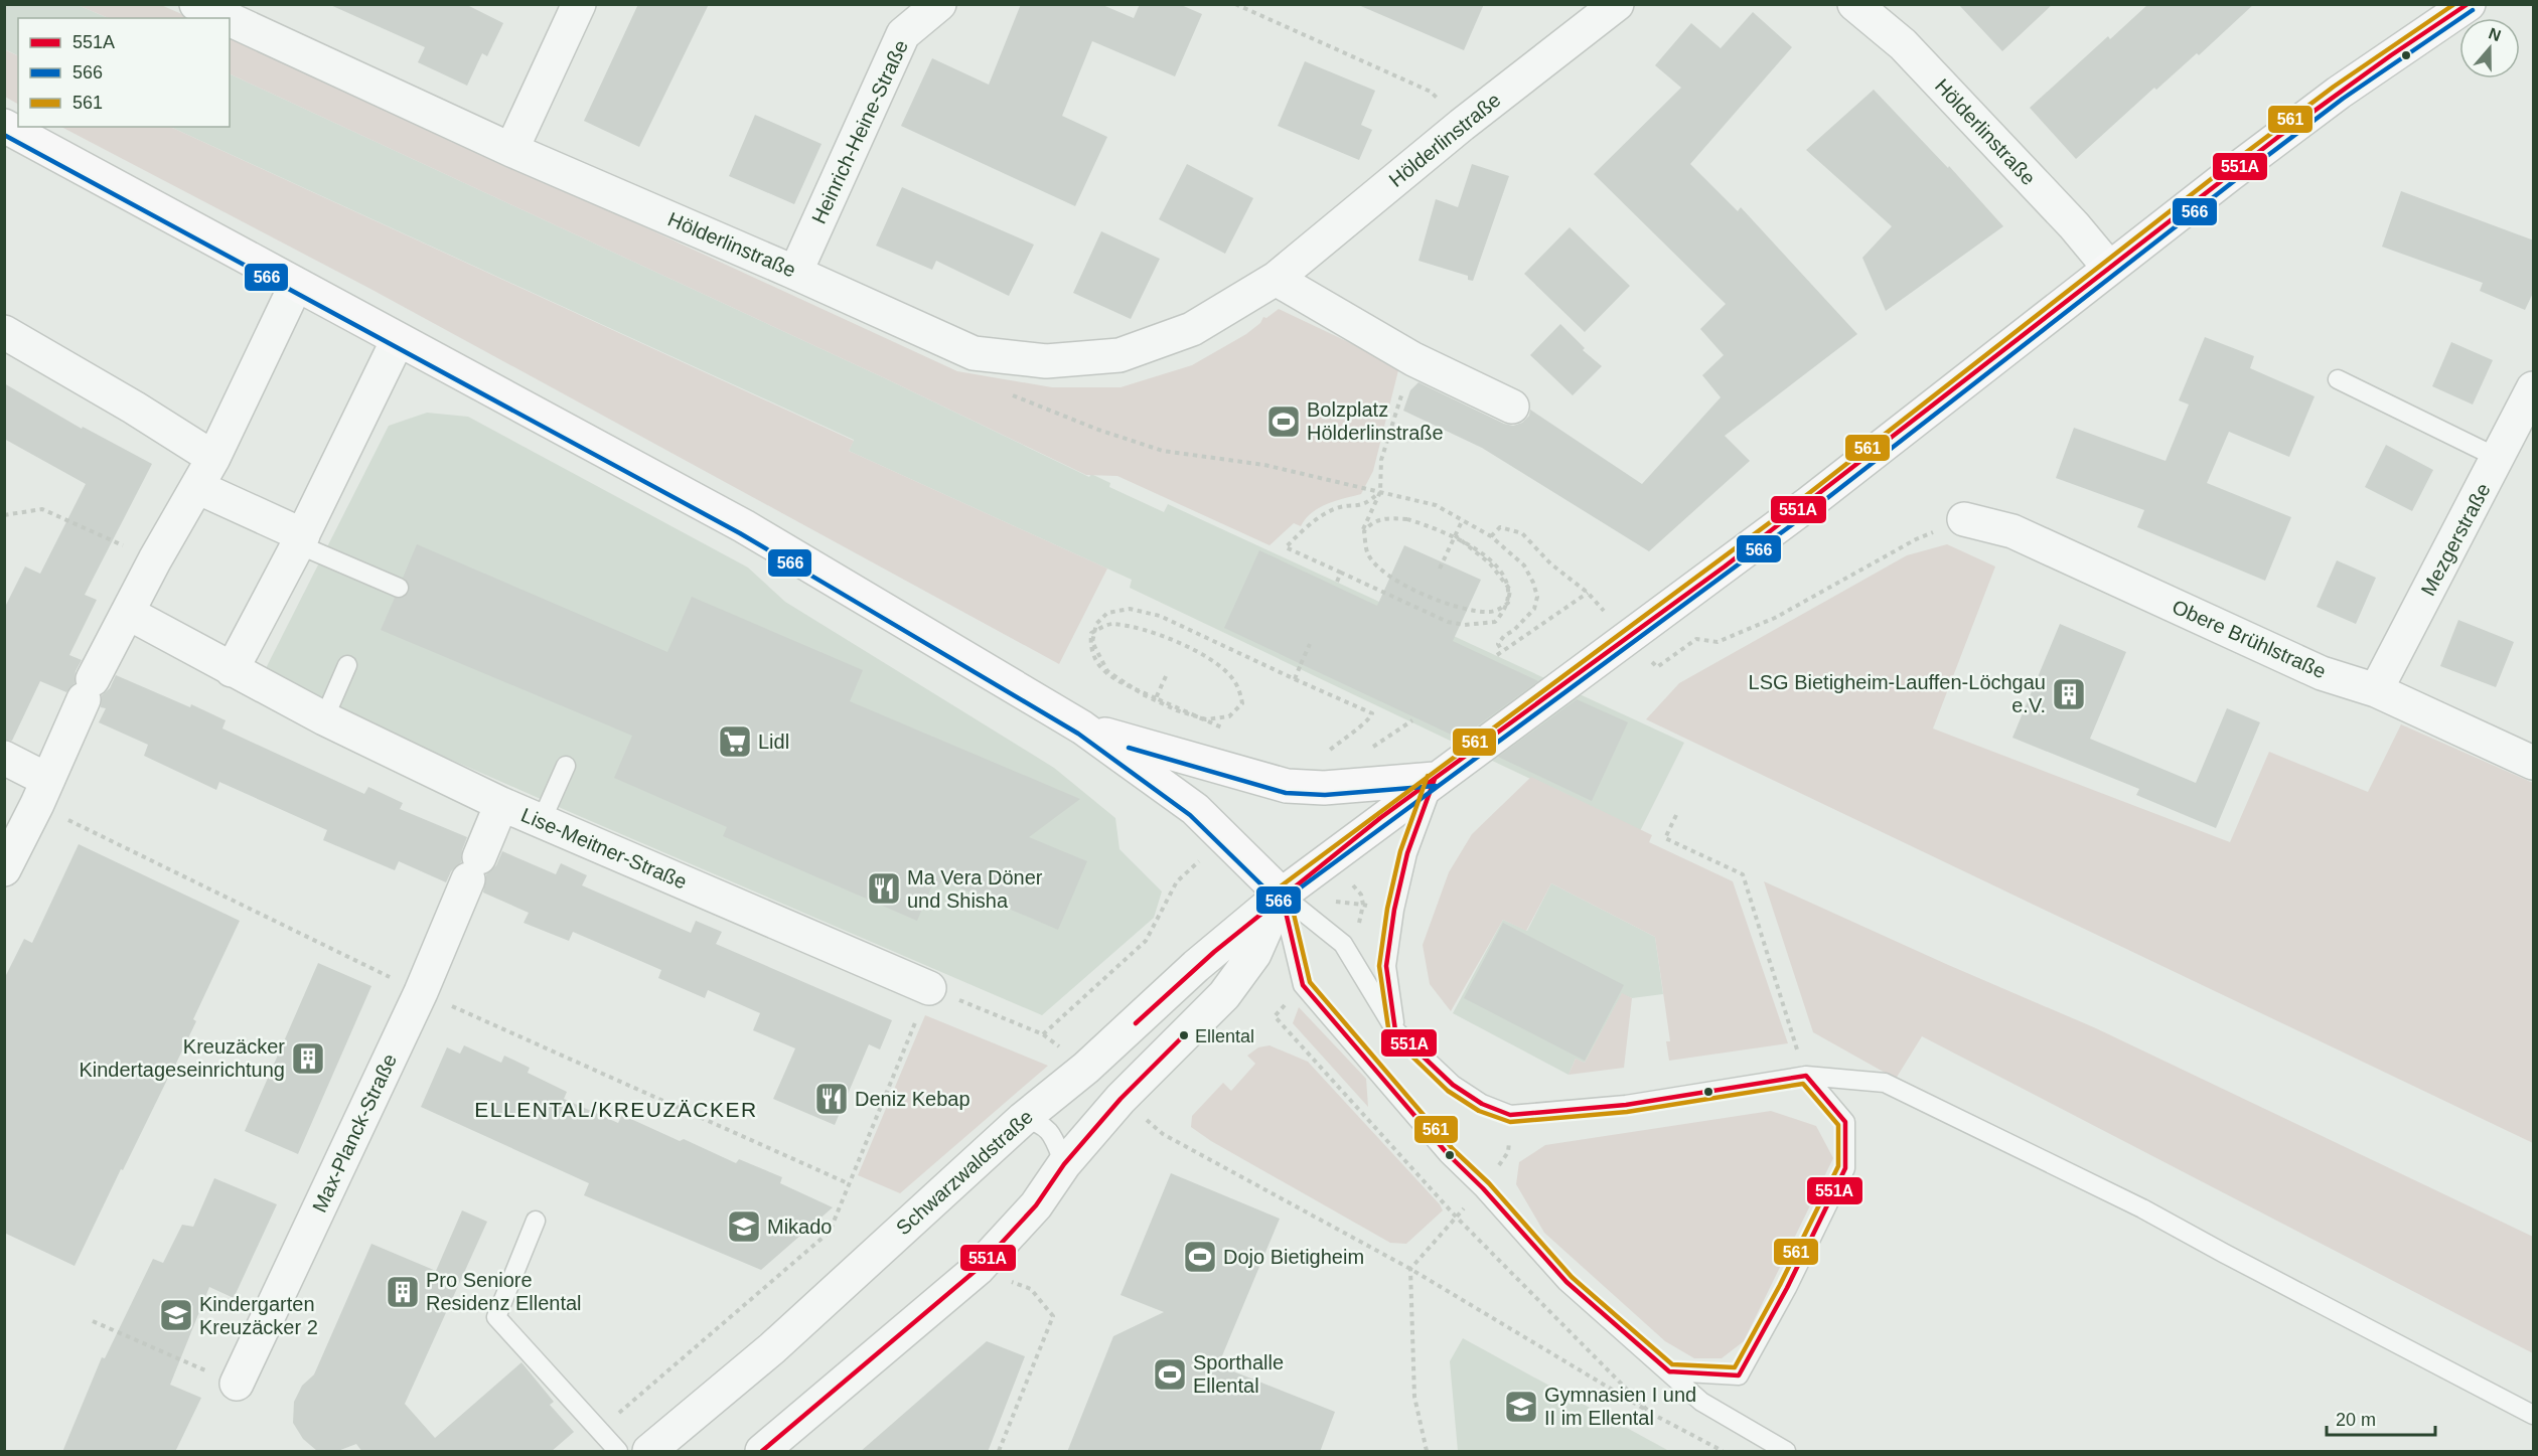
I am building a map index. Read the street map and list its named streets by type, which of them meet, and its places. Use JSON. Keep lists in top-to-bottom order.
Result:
{
  "streets": {
    "main road": ["Schwarzwaldstraße"],
    "street": [
      "Heinrich-Heine-Straße",
      "Hölderlinstraße",
      "Mezgerstraße",
      "Obere Brühlstraße",
      "Lise-Meitner-Straße",
      "Max-Planck-Straße"
    ]
  },
  "crossings": [
    ["Heinrich-Heine-Straße", "Hölderlinstraße"],
    ["Hölderlinstraße", "Schwarzwaldstraße"],
    ["Mezgerstraße", "Obere Brühlstraße"],
    ["Lise-Meitner-Straße", "Max-Planck-Straße"]
  ],
  "districts": ["ELLENTAL/KREUZÄCKER"],
  "places": {
    "sports": ["Bolzplatz Hölderlinstraße", "Dojo Bietigheim", "Sporthalle Ellental"],
    "building": ["LSG Bietigheim-Lauffen-Löchgau e.V.", "Kreuzäcker Kindertageseinrichtung", "Pro Seniore Residenz Ellental"],
    "supermarket": ["Lidl"],
    "restaurant": ["Ma Vera Döner und Shisha", "Deniz Kebap"],
    "other": ["Ellental"],
    "school or university": ["Mikado", "Kindergarten Kreuzäcker 2", "Gymnasien I und II im Ellental"]
  },
  "lines": ["transit line 551A", "transit line 561", "transit line 566"],
  "legend": ["551A", "566", "561"],
  "scale_bar": "20 m",
  "north": "top"
}
